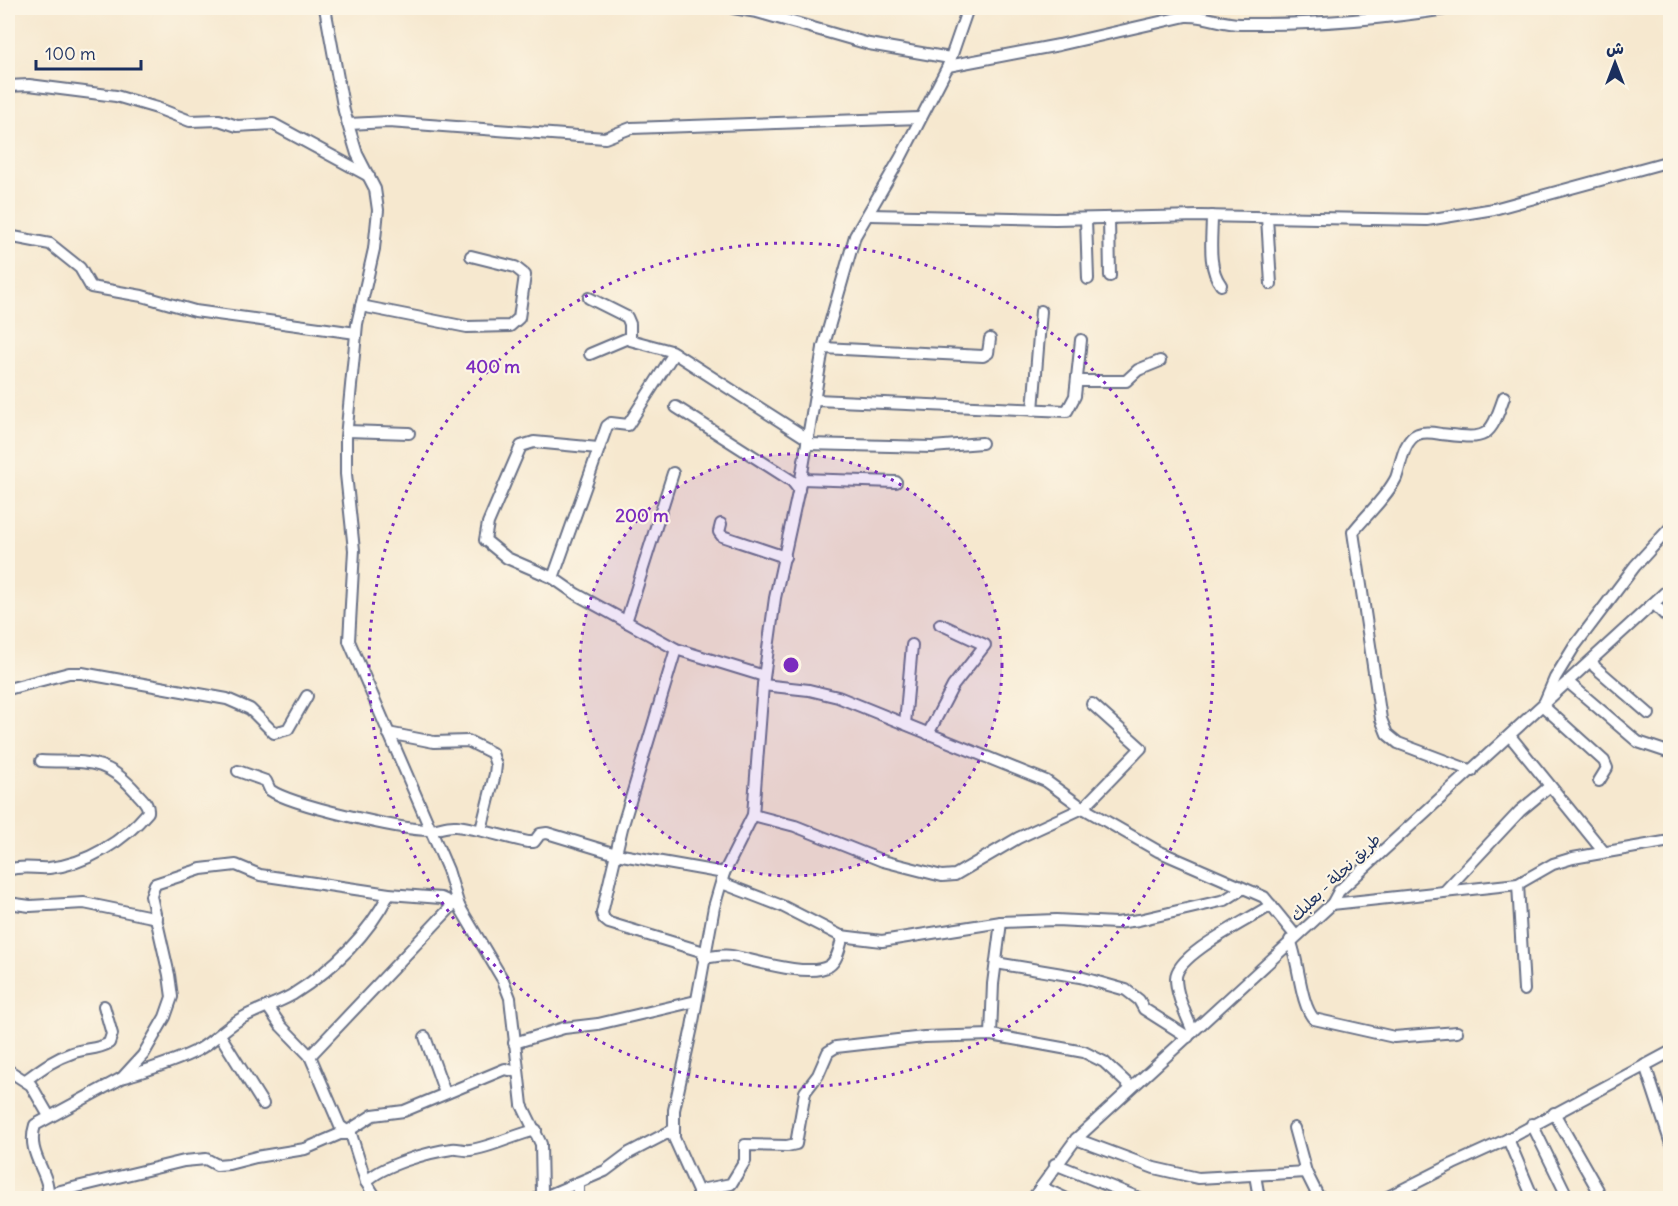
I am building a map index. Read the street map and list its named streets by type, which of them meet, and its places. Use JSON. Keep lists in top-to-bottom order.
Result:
{
  "streets": {
    "street": ["طريق نحلة - بعلبك"]
  },
  "scale_bar": "100 m",
  "north": "top",
  "rings": ["400 m", "200 m"]
}
